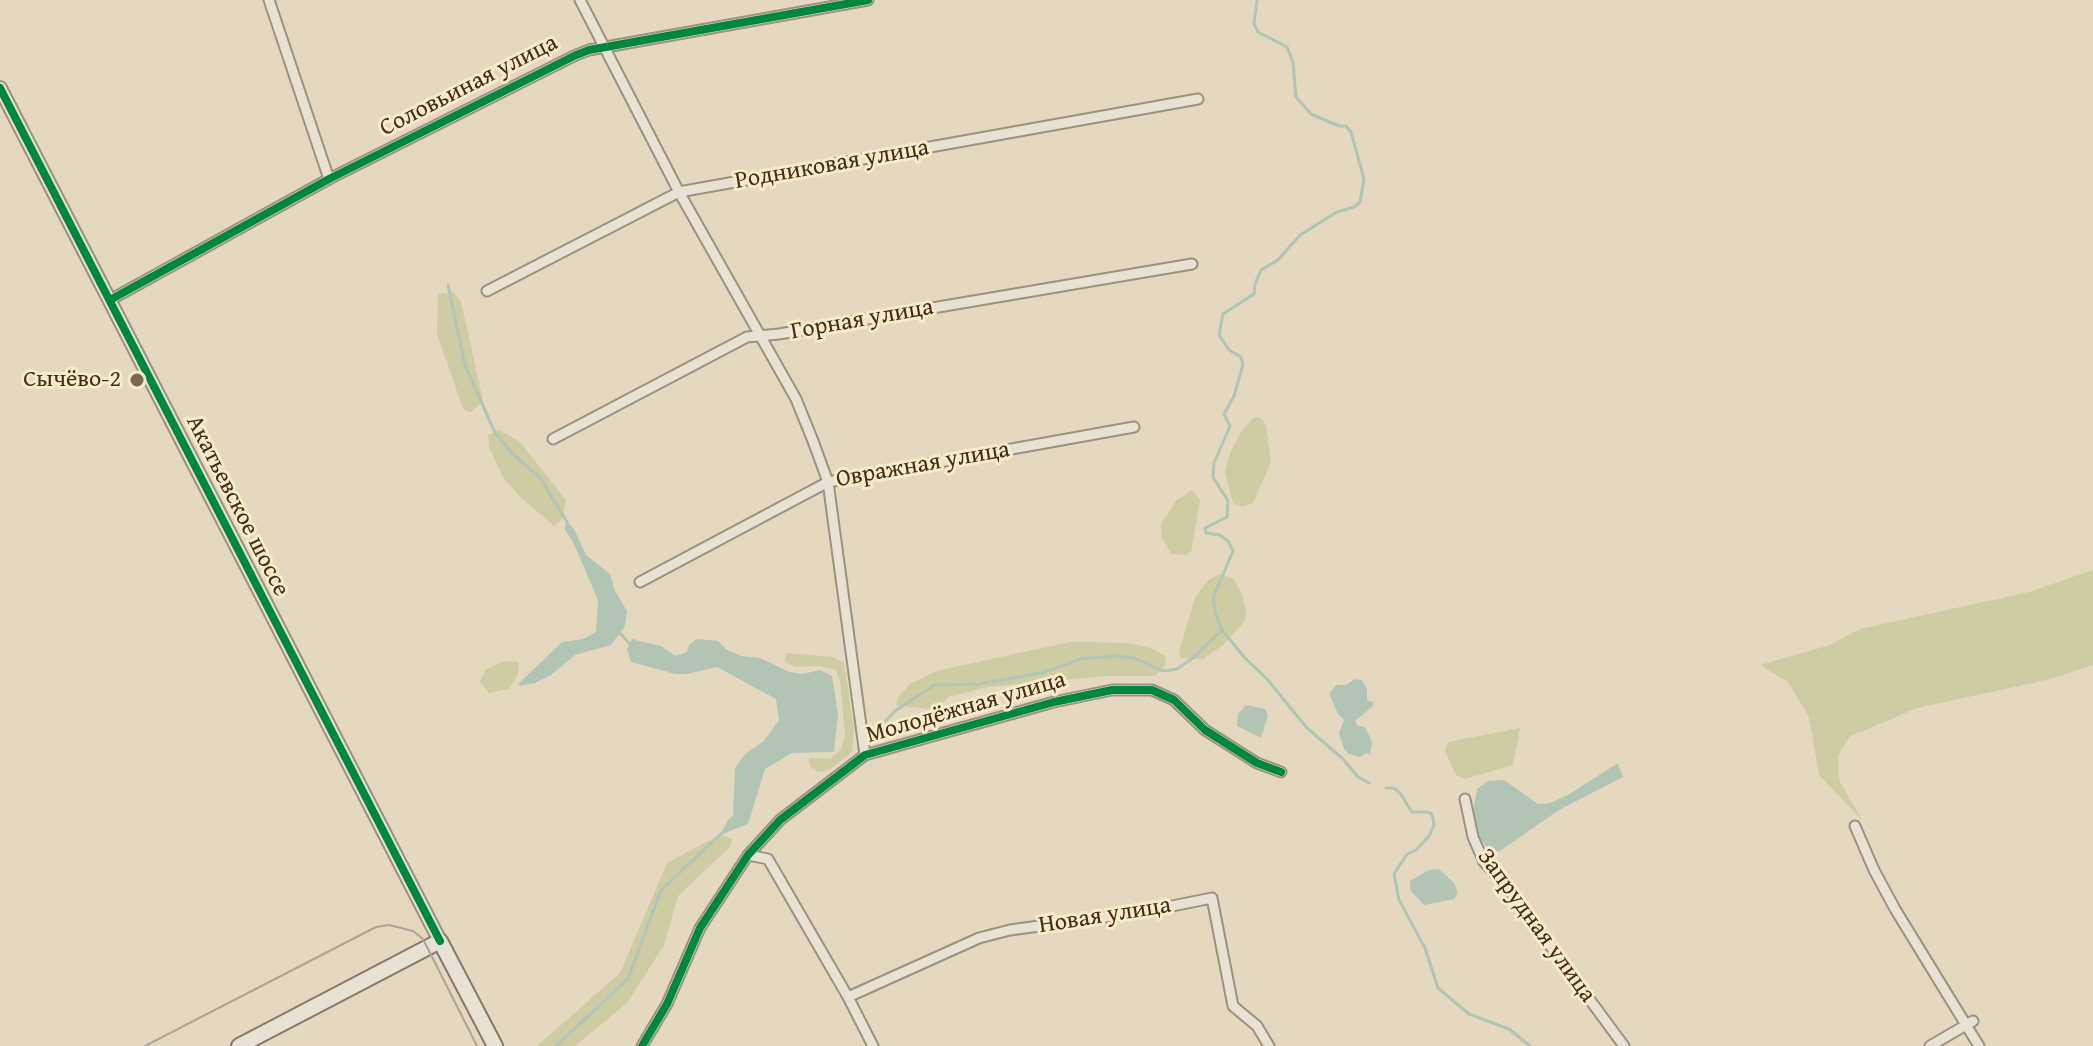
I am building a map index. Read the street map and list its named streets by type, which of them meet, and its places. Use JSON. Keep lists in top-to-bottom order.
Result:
{
  "streets": {
    "main road": ["Акатьевское шоссе"],
    "street": [
      "Соловьиная улица",
      "Родниковая улица",
      "Горная улица",
      "Овражная улица",
      "Молодёжная улица",
      "Новая улица",
      "Запрудная улица"
    ]
  },
  "crossings": [
    ["Соловьиная улица", "Акатьевское шоссе"]
  ],
  "places": ["Сычёво-2"]
}
